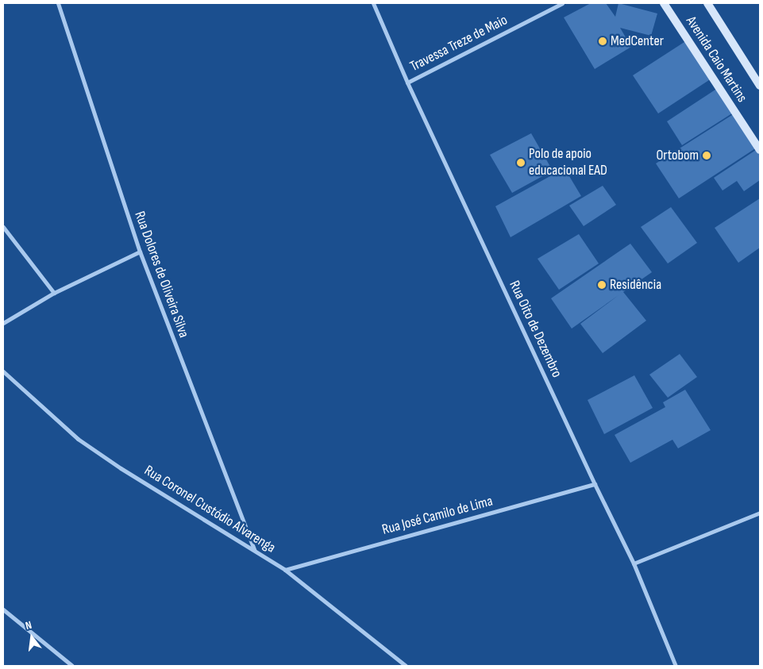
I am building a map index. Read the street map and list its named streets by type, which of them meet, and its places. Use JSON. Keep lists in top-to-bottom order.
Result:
{
  "streets": {
    "main road": ["Avenida Caio Martins"],
    "street": [
      "Travessa Treze de Maio",
      "Rua Dolores de Oliveira Silva",
      "Rua Oito de Dezembro",
      "Rua Coronel Custódio Alvarenga",
      "Rua José Camilo de Lima"
    ]
  },
  "crossings": [
    ["Travessa Treze de Maio", "Rua Oito de Dezembro"],
    ["Rua Dolores de Oliveira Silva", "Rua Coronel Custódio Alvarenga"],
    ["Rua Oito de Dezembro", "Rua José Camilo de Lima"],
    ["Rua Coronel Custódio Alvarenga", "Rua José Camilo de Lima"]
  ],
  "places": [
    "MedCenter",
    "Ortobom",
    "Polo de apoio educacional EAD",
    "Residência"
  ],
  "north": "top"
}
